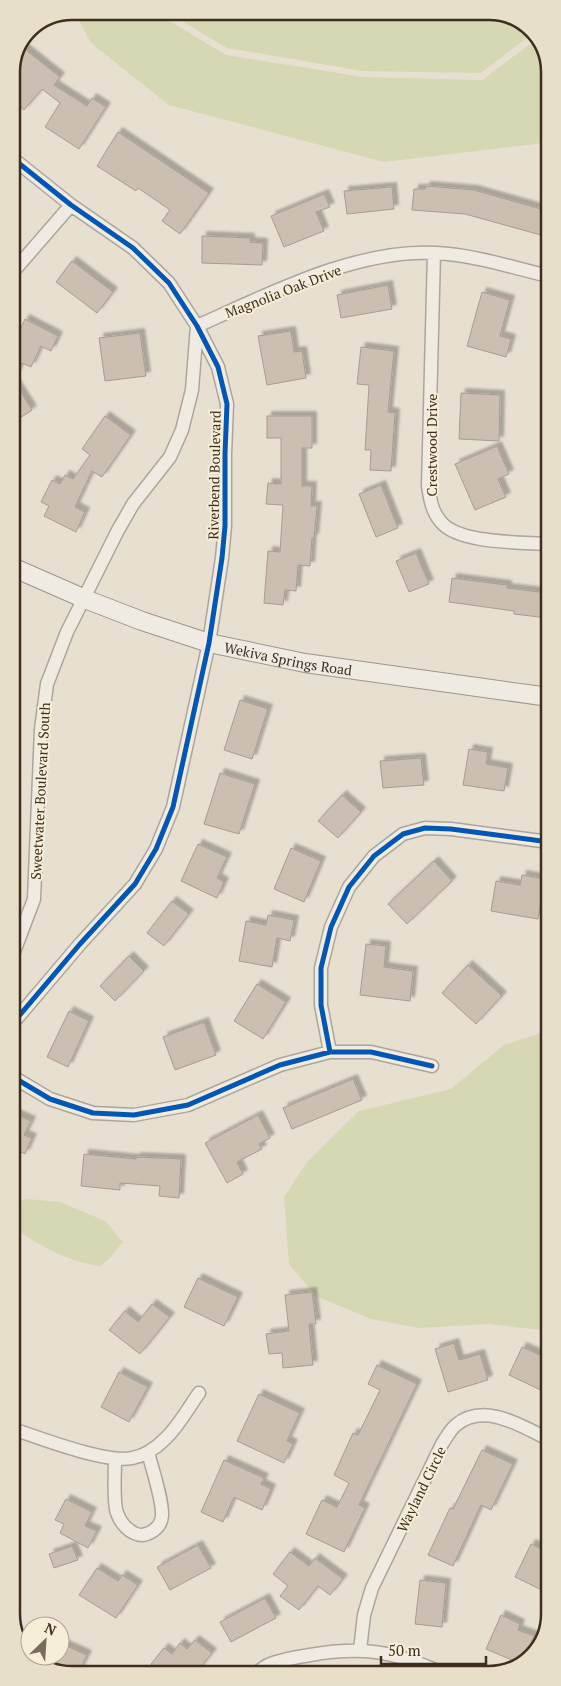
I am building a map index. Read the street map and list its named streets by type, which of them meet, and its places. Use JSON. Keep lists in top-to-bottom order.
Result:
{
  "streets": {
    "main road": ["Wekiva Springs Road"],
    "street": [
      "Magnolia Oak Drive",
      "Crestwood Drive",
      "Riverbend Boulevard",
      "Sweetwater Boulevard South",
      "Wayland Circle"
    ]
  },
  "crossings": [
    ["Magnolia Oak Drive", "Crestwood Drive"],
    ["Magnolia Oak Drive", "Riverbend Boulevard"],
    ["Riverbend Boulevard", "Wekiva Springs Road"],
    ["Riverbend Boulevard", "Sweetwater Boulevard South"],
    ["Wekiva Springs Road", "Sweetwater Boulevard South"]
  ],
  "scale_bar": "50 m",
  "north": "top right"
}
